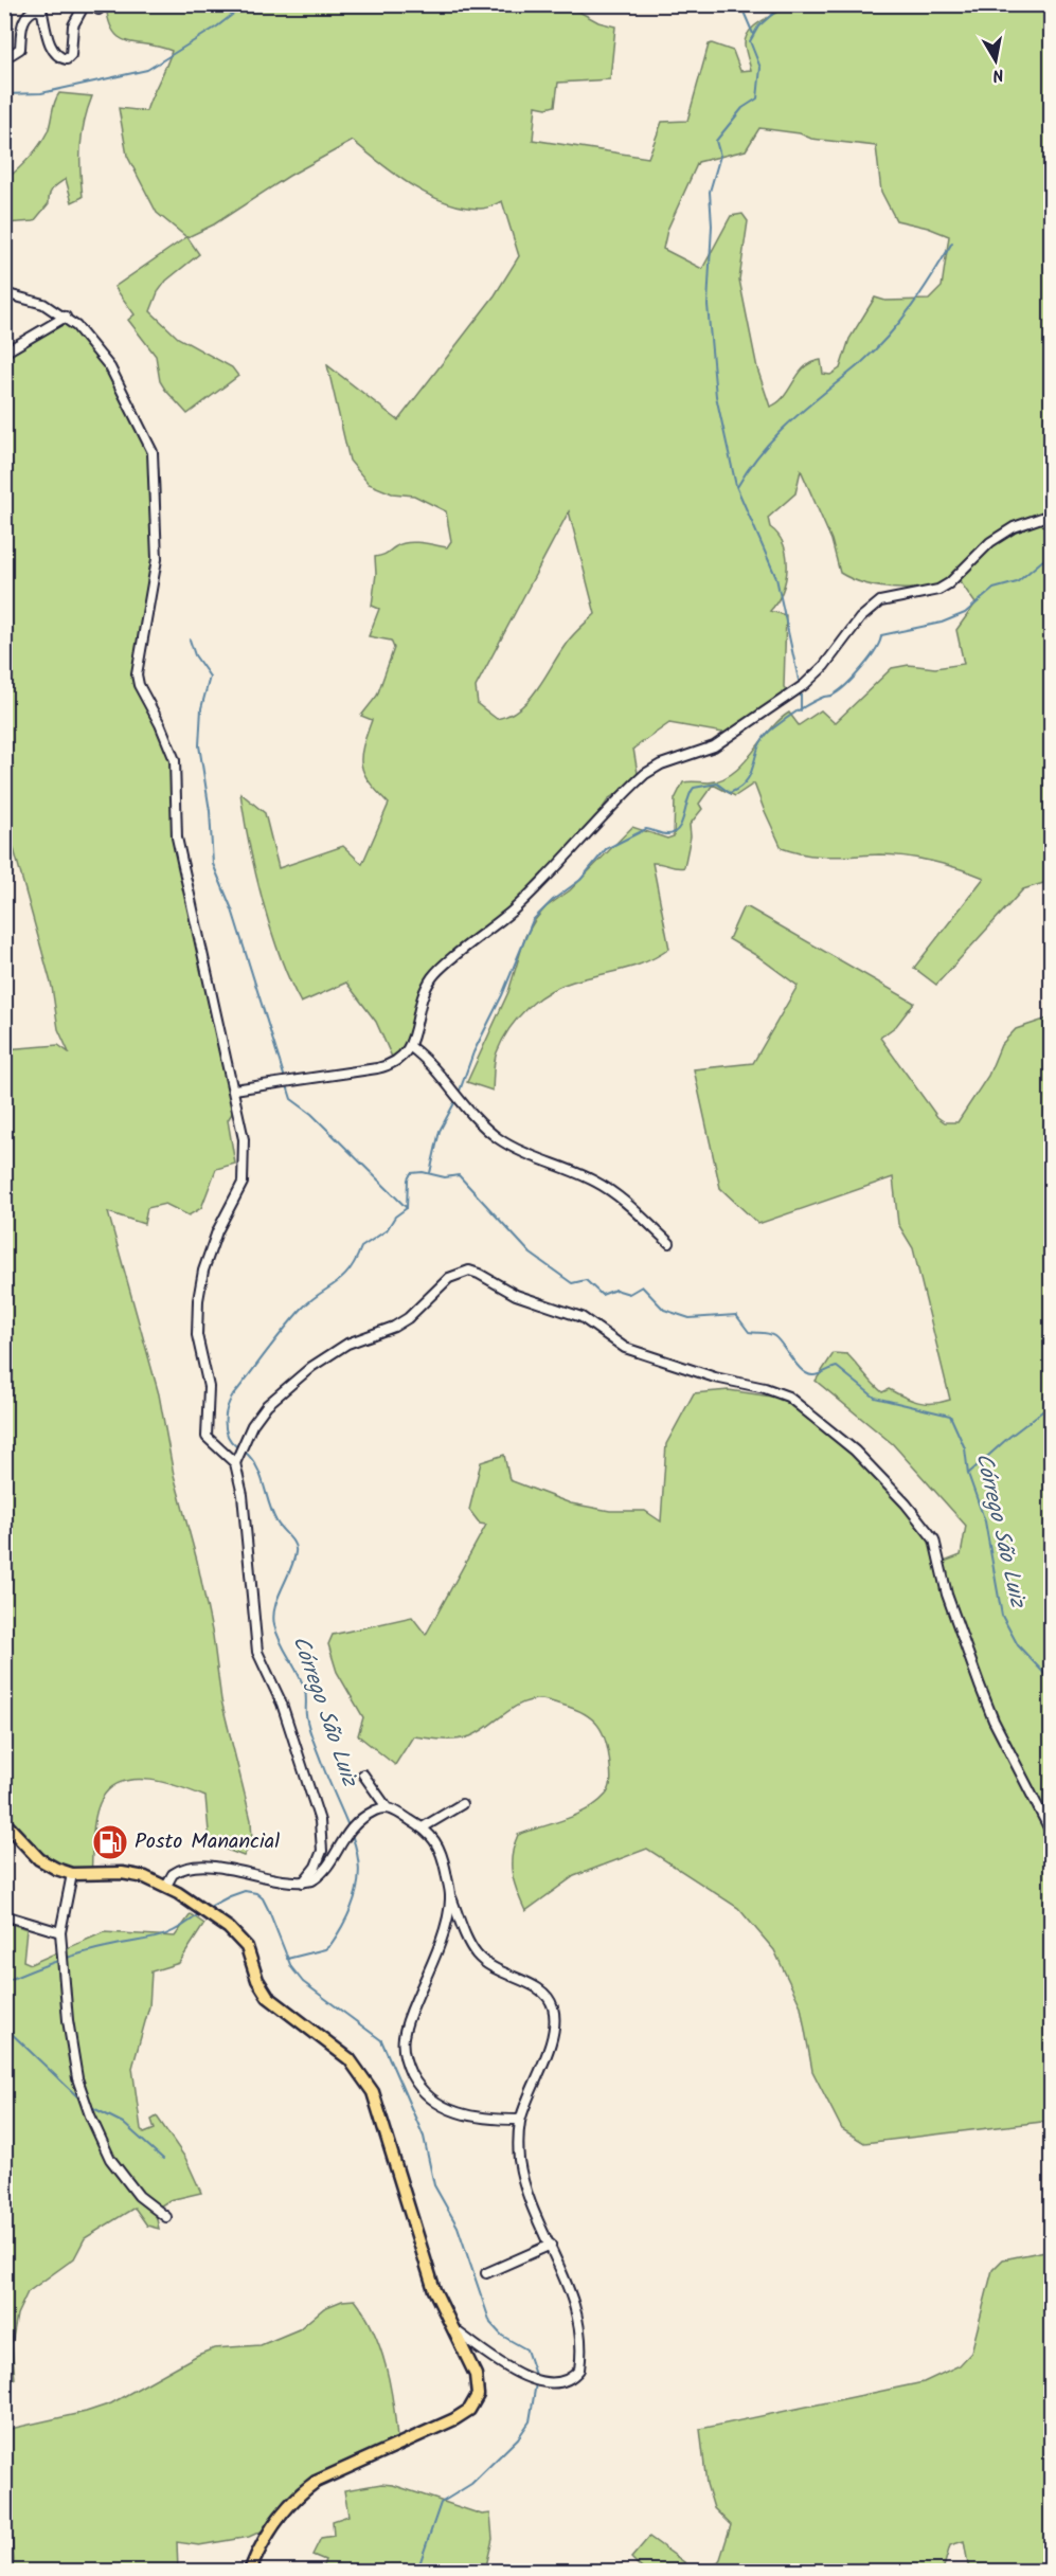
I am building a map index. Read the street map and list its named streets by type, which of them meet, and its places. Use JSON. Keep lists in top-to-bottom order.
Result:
{
  "water": ["Córrego São Luiz"],
  "places": {
    "fuel station": ["Posto Manancial"]
  },
  "north": "bottom"
}
